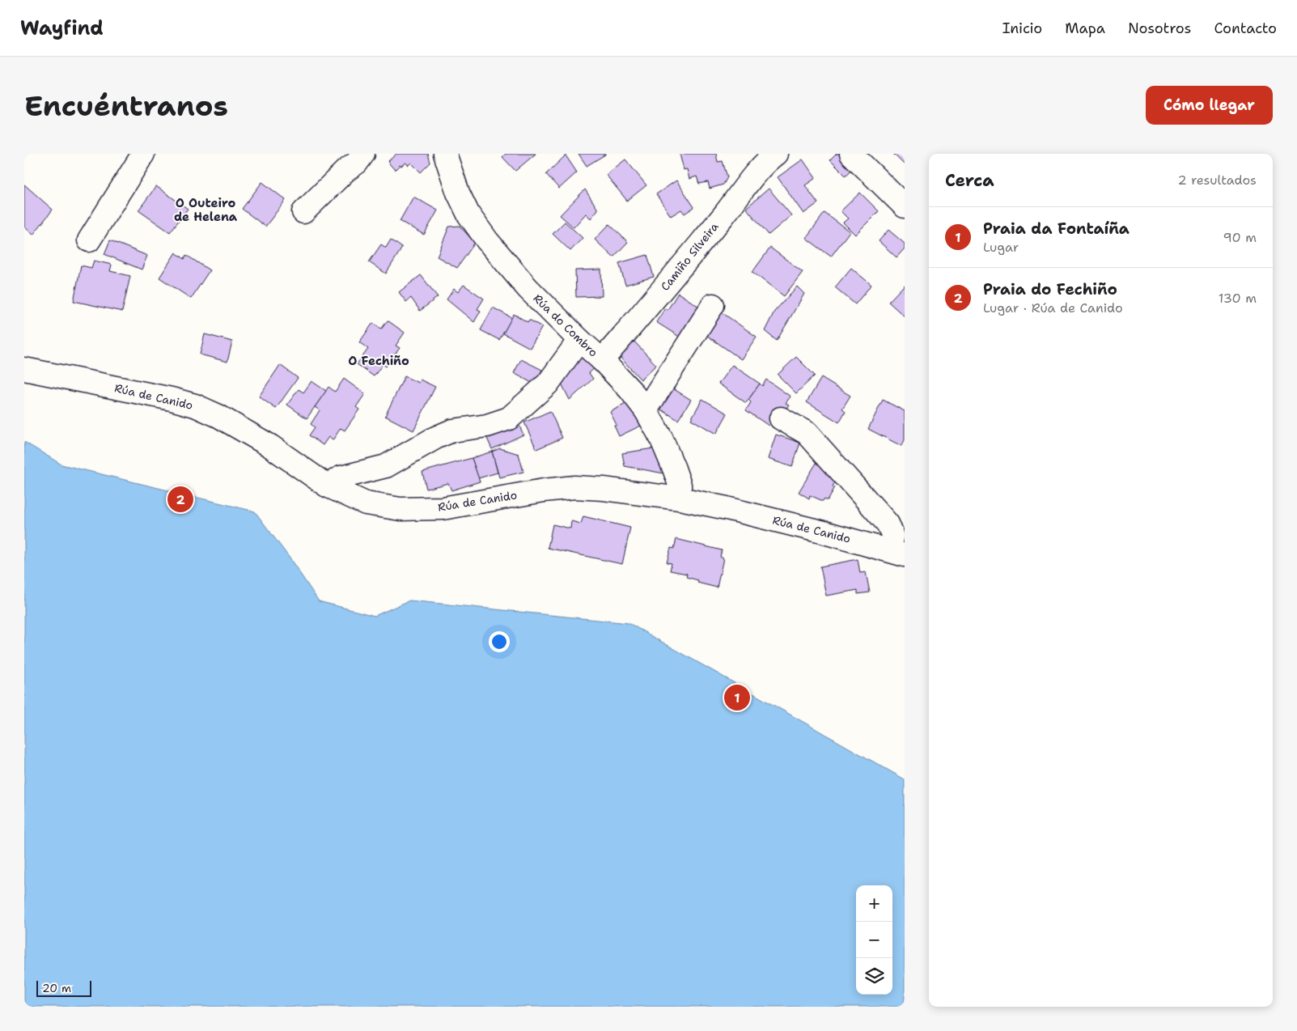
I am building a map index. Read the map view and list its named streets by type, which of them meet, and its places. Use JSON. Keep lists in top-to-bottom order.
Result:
{
  "streets": {
    "street": ["Camiño Silveira", "Rúa do Combro", "Rúa de Canido"]
  },
  "crossings": [
    ["Camiño Silveira", "Rúa do Combro"],
    ["Rúa do Combro", "Rúa de Canido"]
  ],
  "districts": ["O Outeiro de Helena", "O Fechiño"],
  "scale_bar": "20 m",
  "page": {
    "header": "Wayfind",
    "nav": [
      "Inicio",
      "Mapa",
      "Nosotros",
      "Contacto"
    ],
    "buttons": "Cómo llegar",
    "title": "Encuéntranos",
    "heading": ["Cerca", "2 resultados"],
    "list": [
      {
        "mark": "1",
        "name": "Praia da Fontaíña",
        "note": "Lugar",
        "value": "90 m"
      },
      {
        "mark": "2",
        "name": "Praia do Fechiño",
        "note": "Lugar · Rúa de Canido",
        "value": "130 m"
      }
    ],
    "pins": ["2", "1"],
    "map_buttons": ["+", "−"],
    "scale": "20 m"
  }
}
